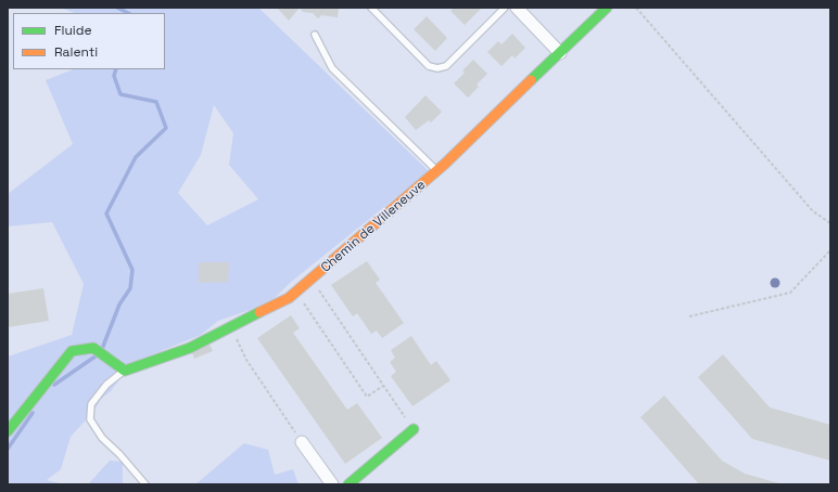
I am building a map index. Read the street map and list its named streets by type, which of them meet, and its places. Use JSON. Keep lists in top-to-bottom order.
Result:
{
  "streets": {
    "street": ["Chemin de Villeneuve"]
  },
  "legend": ["Fluide", "Ralenti"]
}
